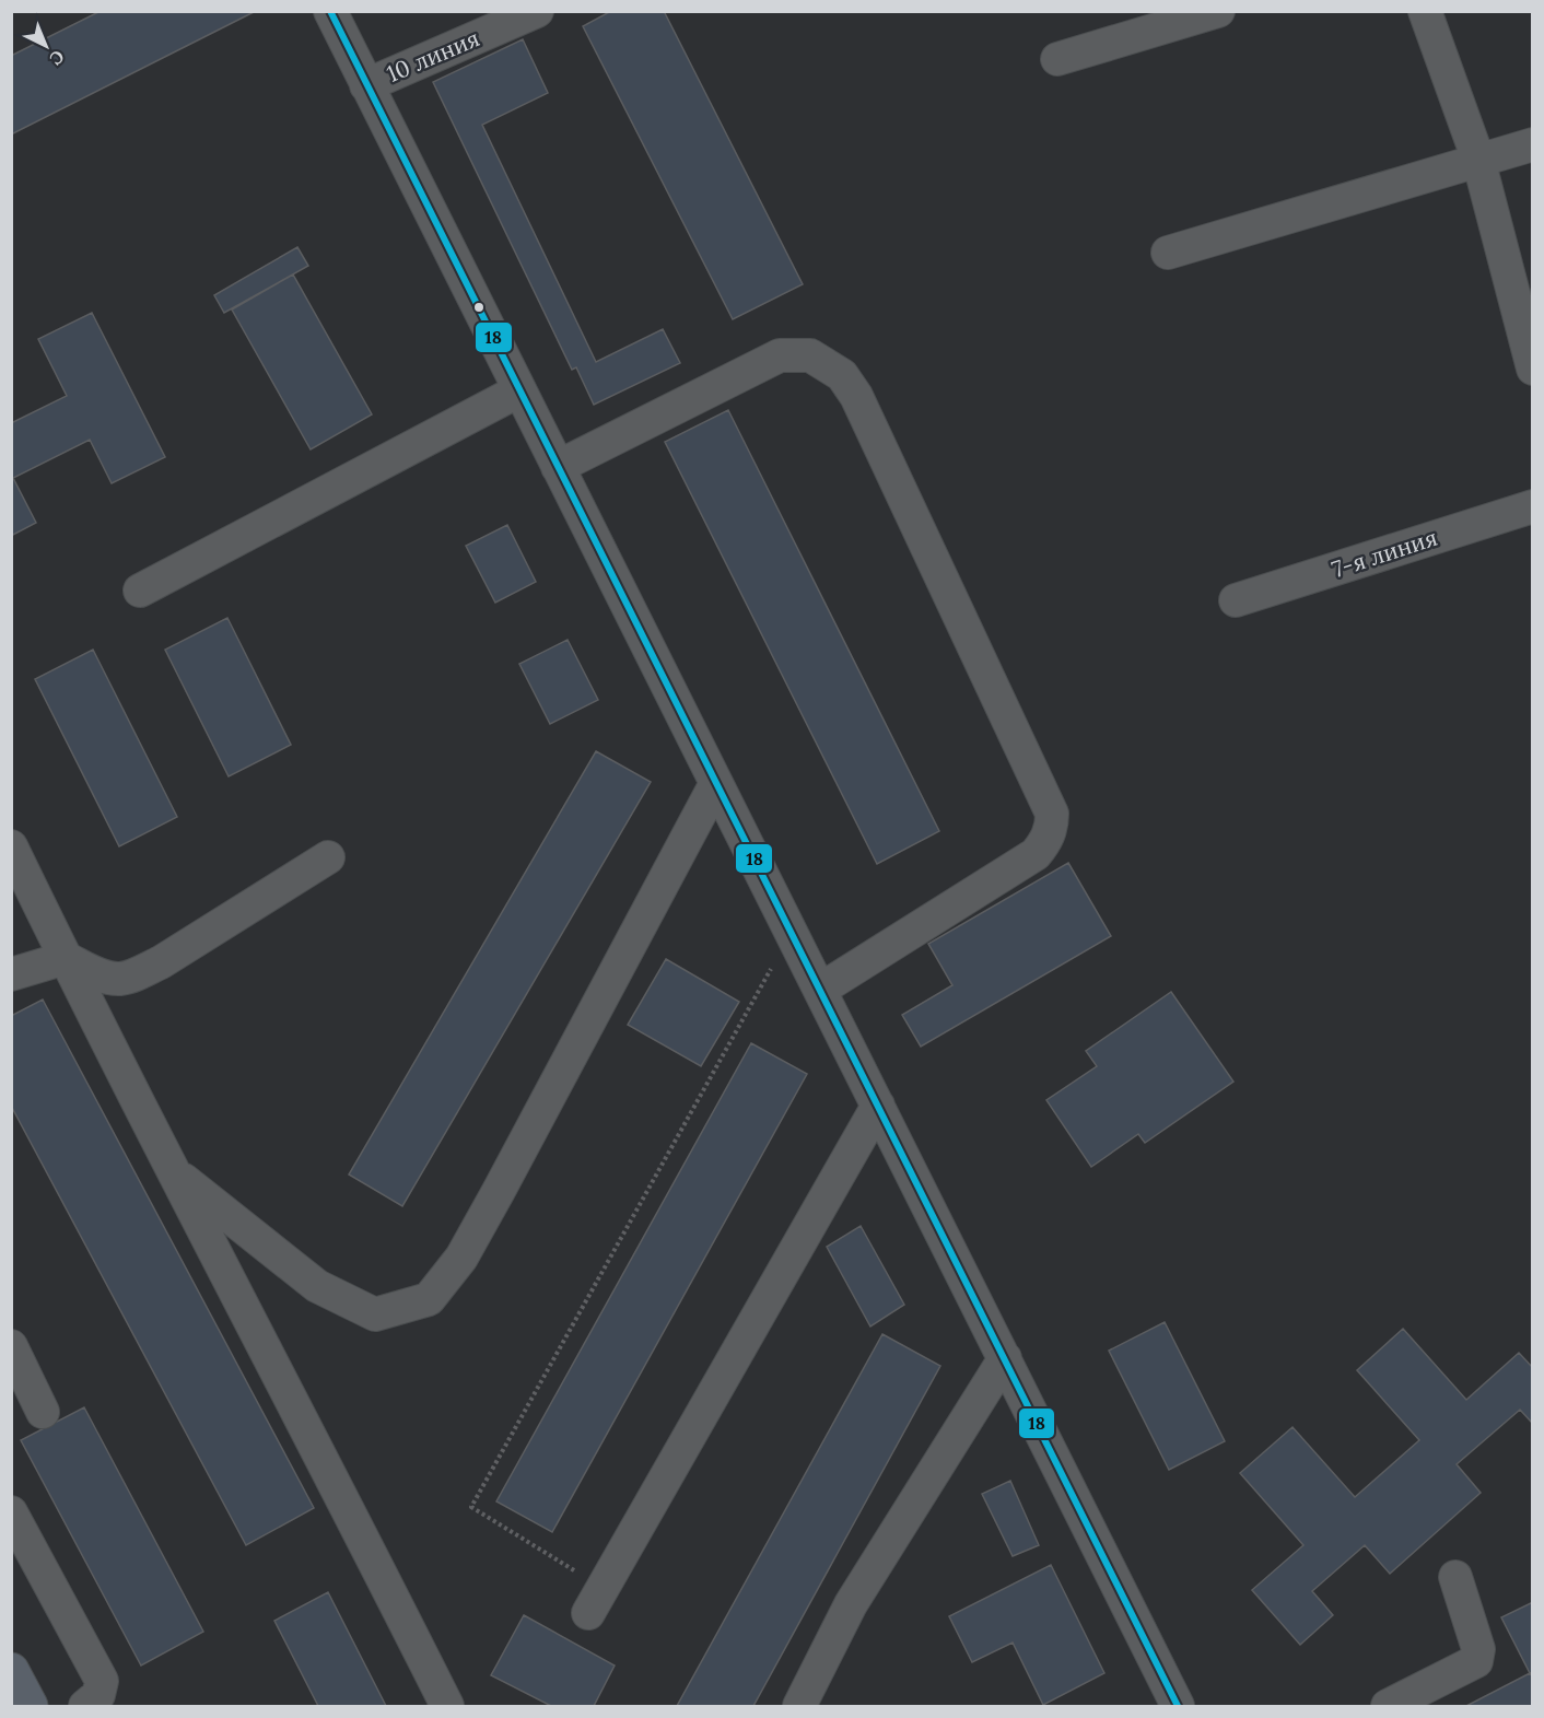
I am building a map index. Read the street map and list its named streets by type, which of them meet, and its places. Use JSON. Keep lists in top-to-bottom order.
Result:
{
  "streets": {
    "street": ["10 линия", "7-я линия"]
  },
  "lines": ["transit line 18"],
  "north": "bottom right"
}
